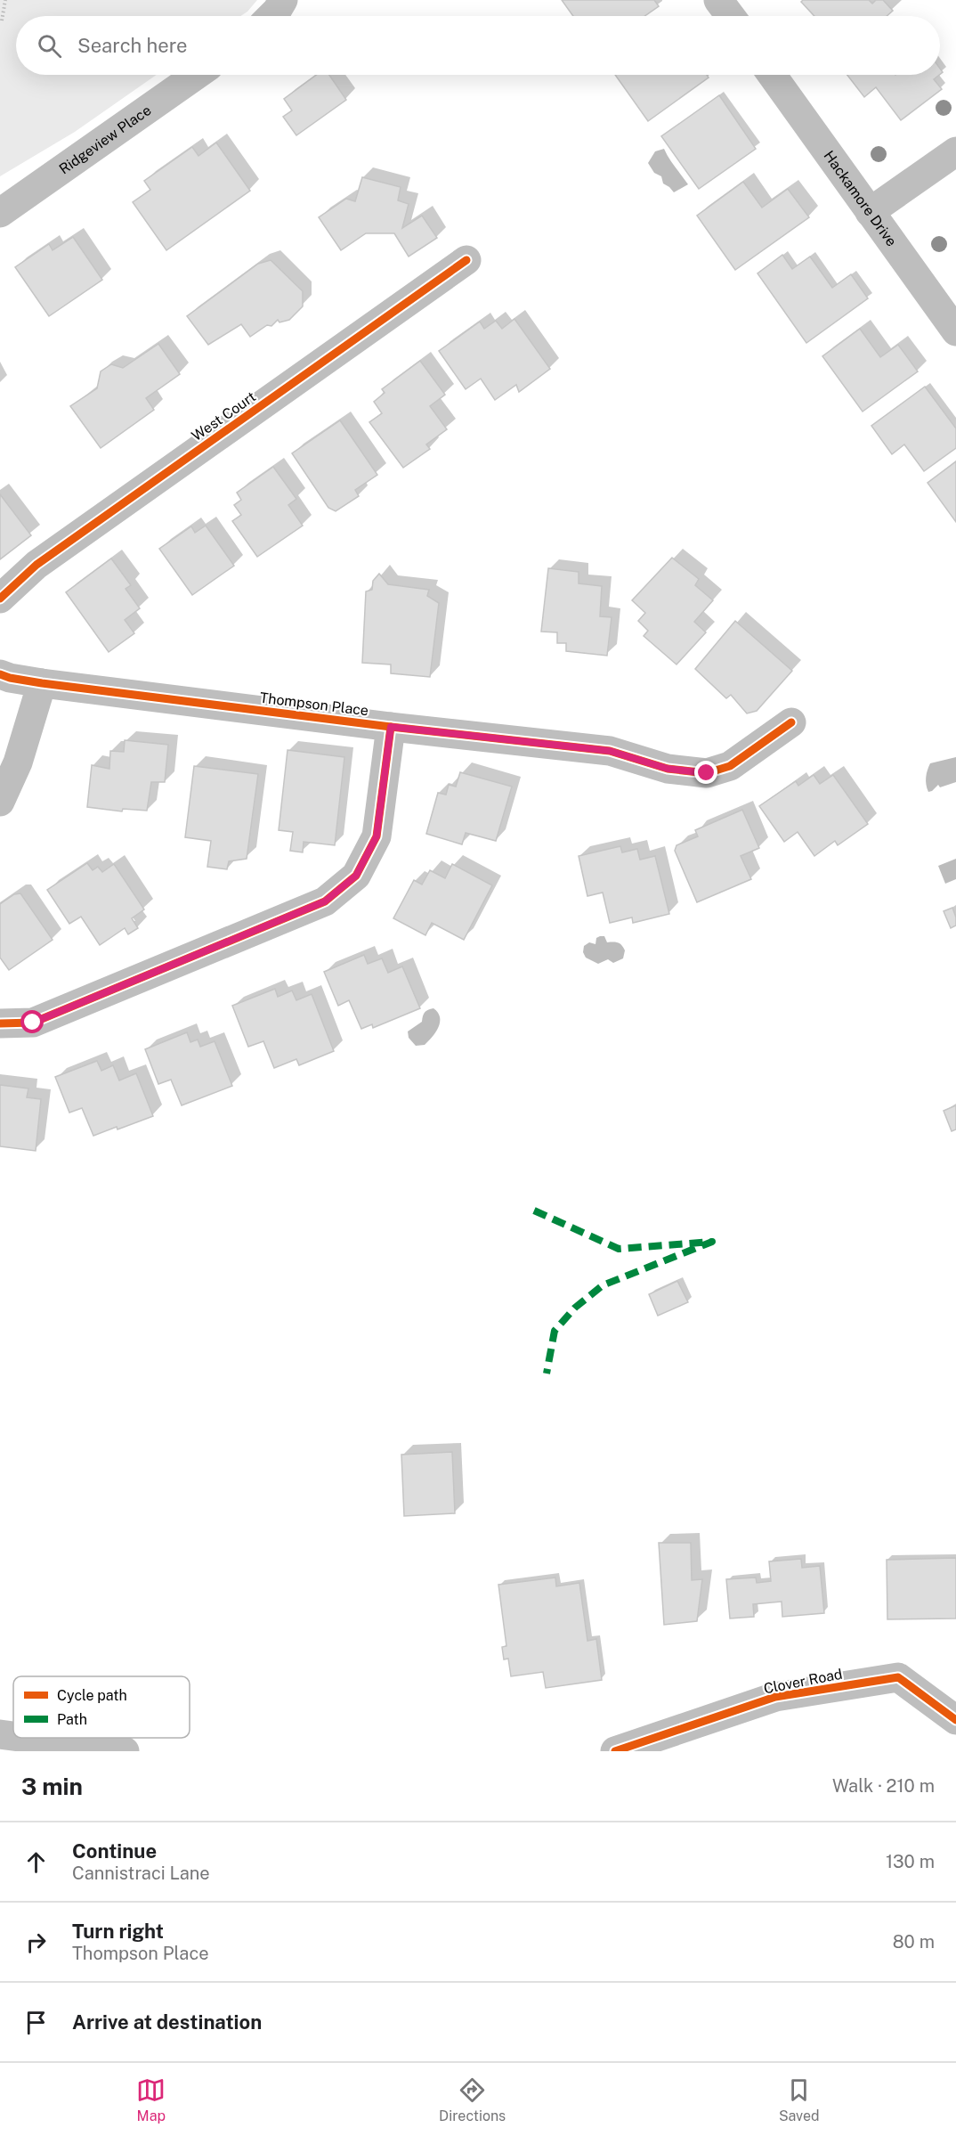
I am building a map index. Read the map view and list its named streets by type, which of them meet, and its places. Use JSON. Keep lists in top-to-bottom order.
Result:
{
  "streets": {
    "street": [
      "Ridgeview Place",
      "Hackamore Drive",
      "West Court",
      "Thompson Place",
      "Clover Road"
    ]
  },
  "legend": ["Cycle path", "Path"],
  "page": {
    "search": "Search here",
    "heading": ["3 min", "Walk · 210 m"],
    "list": [
      ["Continue", "Cannistraci Lane", "130 m"],
      ["Turn right", "Thompson Place", "80 m"],
      "Arrive at destination"
    ],
    "nav": ["Map", "Directions", "Saved"]
  }
}
